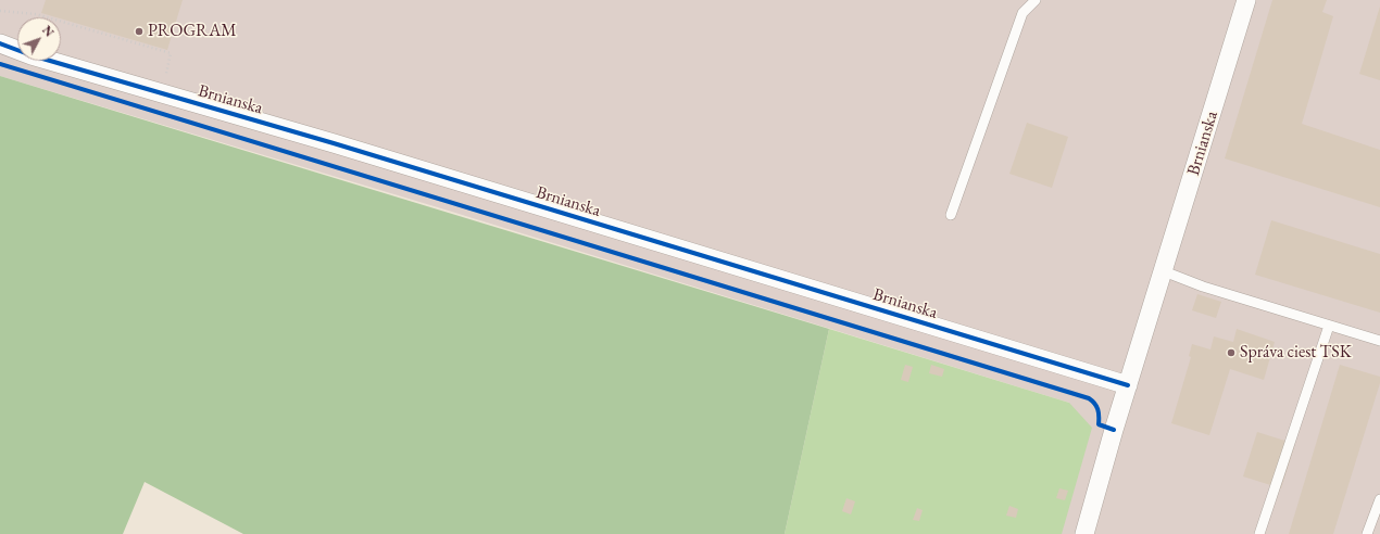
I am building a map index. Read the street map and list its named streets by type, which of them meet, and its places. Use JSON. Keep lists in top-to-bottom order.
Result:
{
  "streets": {
    "street": ["Brnianska"]
  },
  "places": ["PROGRAM", "Správa ciest TSK"],
  "north": "top right"
}
